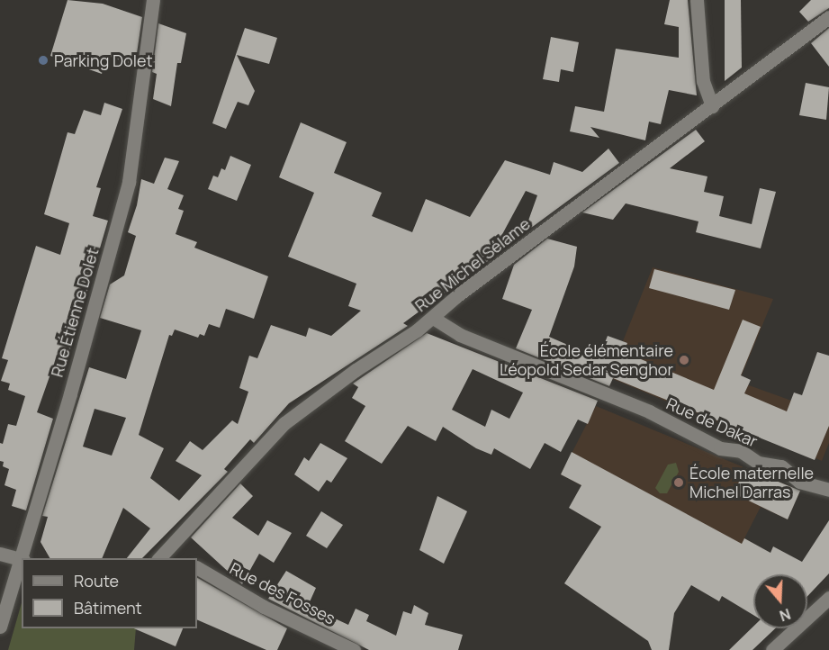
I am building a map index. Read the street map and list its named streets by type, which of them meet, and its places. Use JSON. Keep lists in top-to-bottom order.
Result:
{
  "streets": {
    "street": [
      "Rue Michel Sélame",
      "Rue Étienne Dolet",
      "Rue de Dakar",
      "Rue des Fosses"
    ]
  },
  "crossings": [
    ["Rue Michel Sélame", "Rue de Dakar"]
  ],
  "places": ["Parking Dolet", "École élémentaire Léopold Sedar Senghor", "École maternelle Michel Darras"],
  "legend": ["Route", "Bâtiment"],
  "north": "bottom"
}
